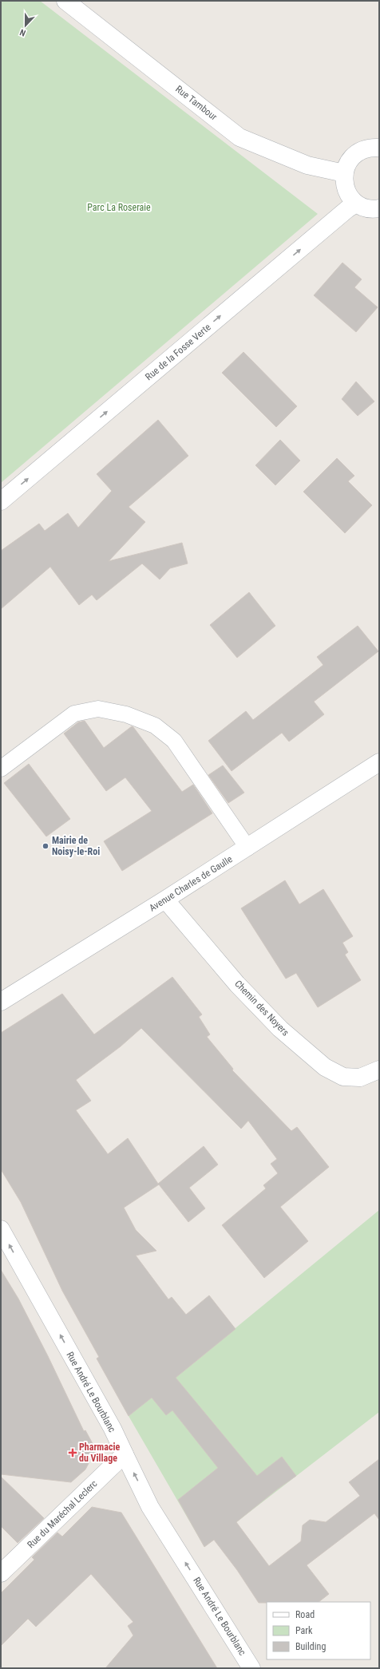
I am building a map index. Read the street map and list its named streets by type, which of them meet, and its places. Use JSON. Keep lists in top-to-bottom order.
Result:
{
  "streets": {
    "street": [
      "Rue Tambour",
      "Rue de la Fosse Verte",
      "Avenue Charles de Gaulle",
      "Chemin des Noyers",
      "Rue André Le Bourblanc",
      "Rue du Maréchal Leclerc"
    ]
  },
  "crossings": [
    ["Avenue Charles de Gaulle", "Chemin des Noyers"],
    ["Rue André Le Bourblanc", "Rue du Maréchal Leclerc"]
  ],
  "one_way": ["Rue de la Fosse Verte", "Rue André Le Bourblanc"],
  "parks": ["Parc La Roseraie"],
  "places": {
    "other": ["Mairie de Noisy-le-Roi"],
    "health": ["Pharmacie du Village"]
  },
  "legend": ["Road", "Park", "Building"],
  "north": "bottom"
}
